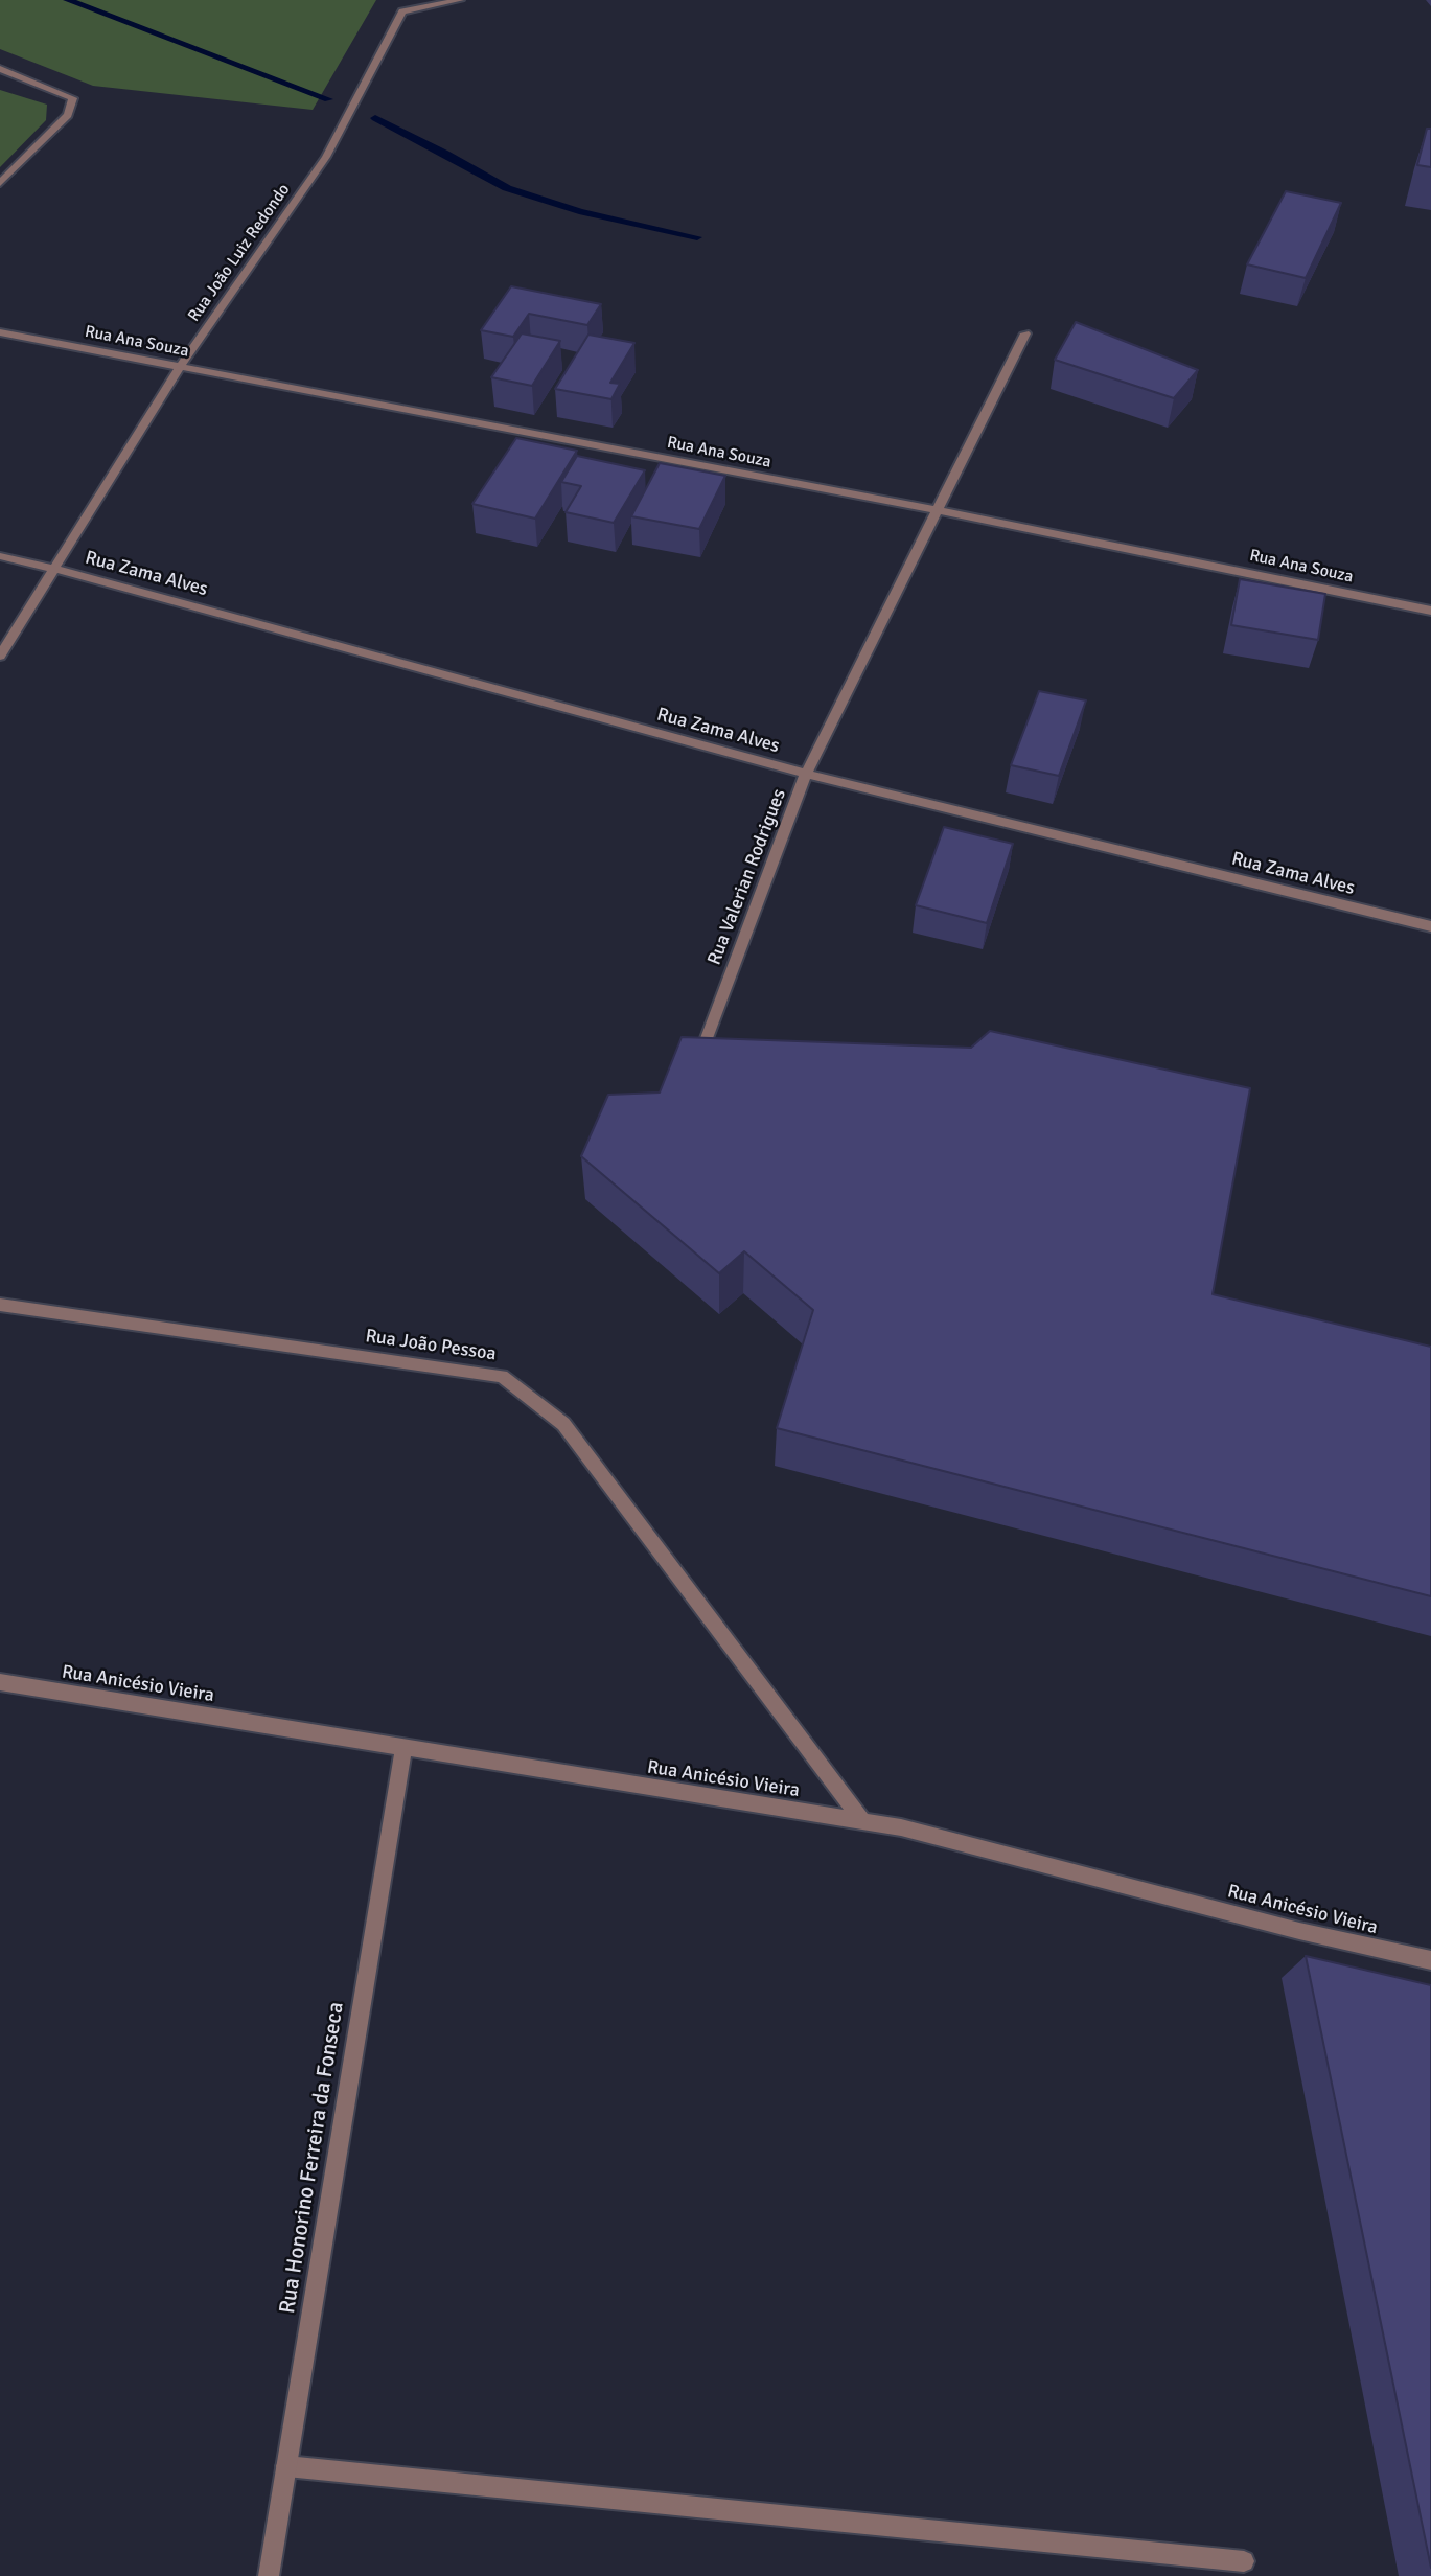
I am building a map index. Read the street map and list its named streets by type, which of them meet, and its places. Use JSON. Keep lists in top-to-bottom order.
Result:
{
  "streets": {
    "street": [
      "Rua João Luiz Redondo",
      "Rua Ana Souza",
      "Rua Zama Alves",
      "Rua Valerian Rodrigues",
      "Rua João Pessoa",
      "Rua Anicésio Vieira",
      "Rua Honorino Ferreira da Fonseca"
    ]
  },
  "crossings": [
    ["Rua João Luiz Redondo", "Rua Ana Souza"],
    ["Rua João Luiz Redondo", "Rua Zama Alves"],
    ["Rua Ana Souza", "Rua Valerian Rodrigues"],
    ["Rua Zama Alves", "Rua Valerian Rodrigues"],
    ["Rua João Pessoa", "Rua Anicésio Vieira"],
    ["Rua Anicésio Vieira", "Rua Honorino Ferreira da Fonseca"]
  ]
}
